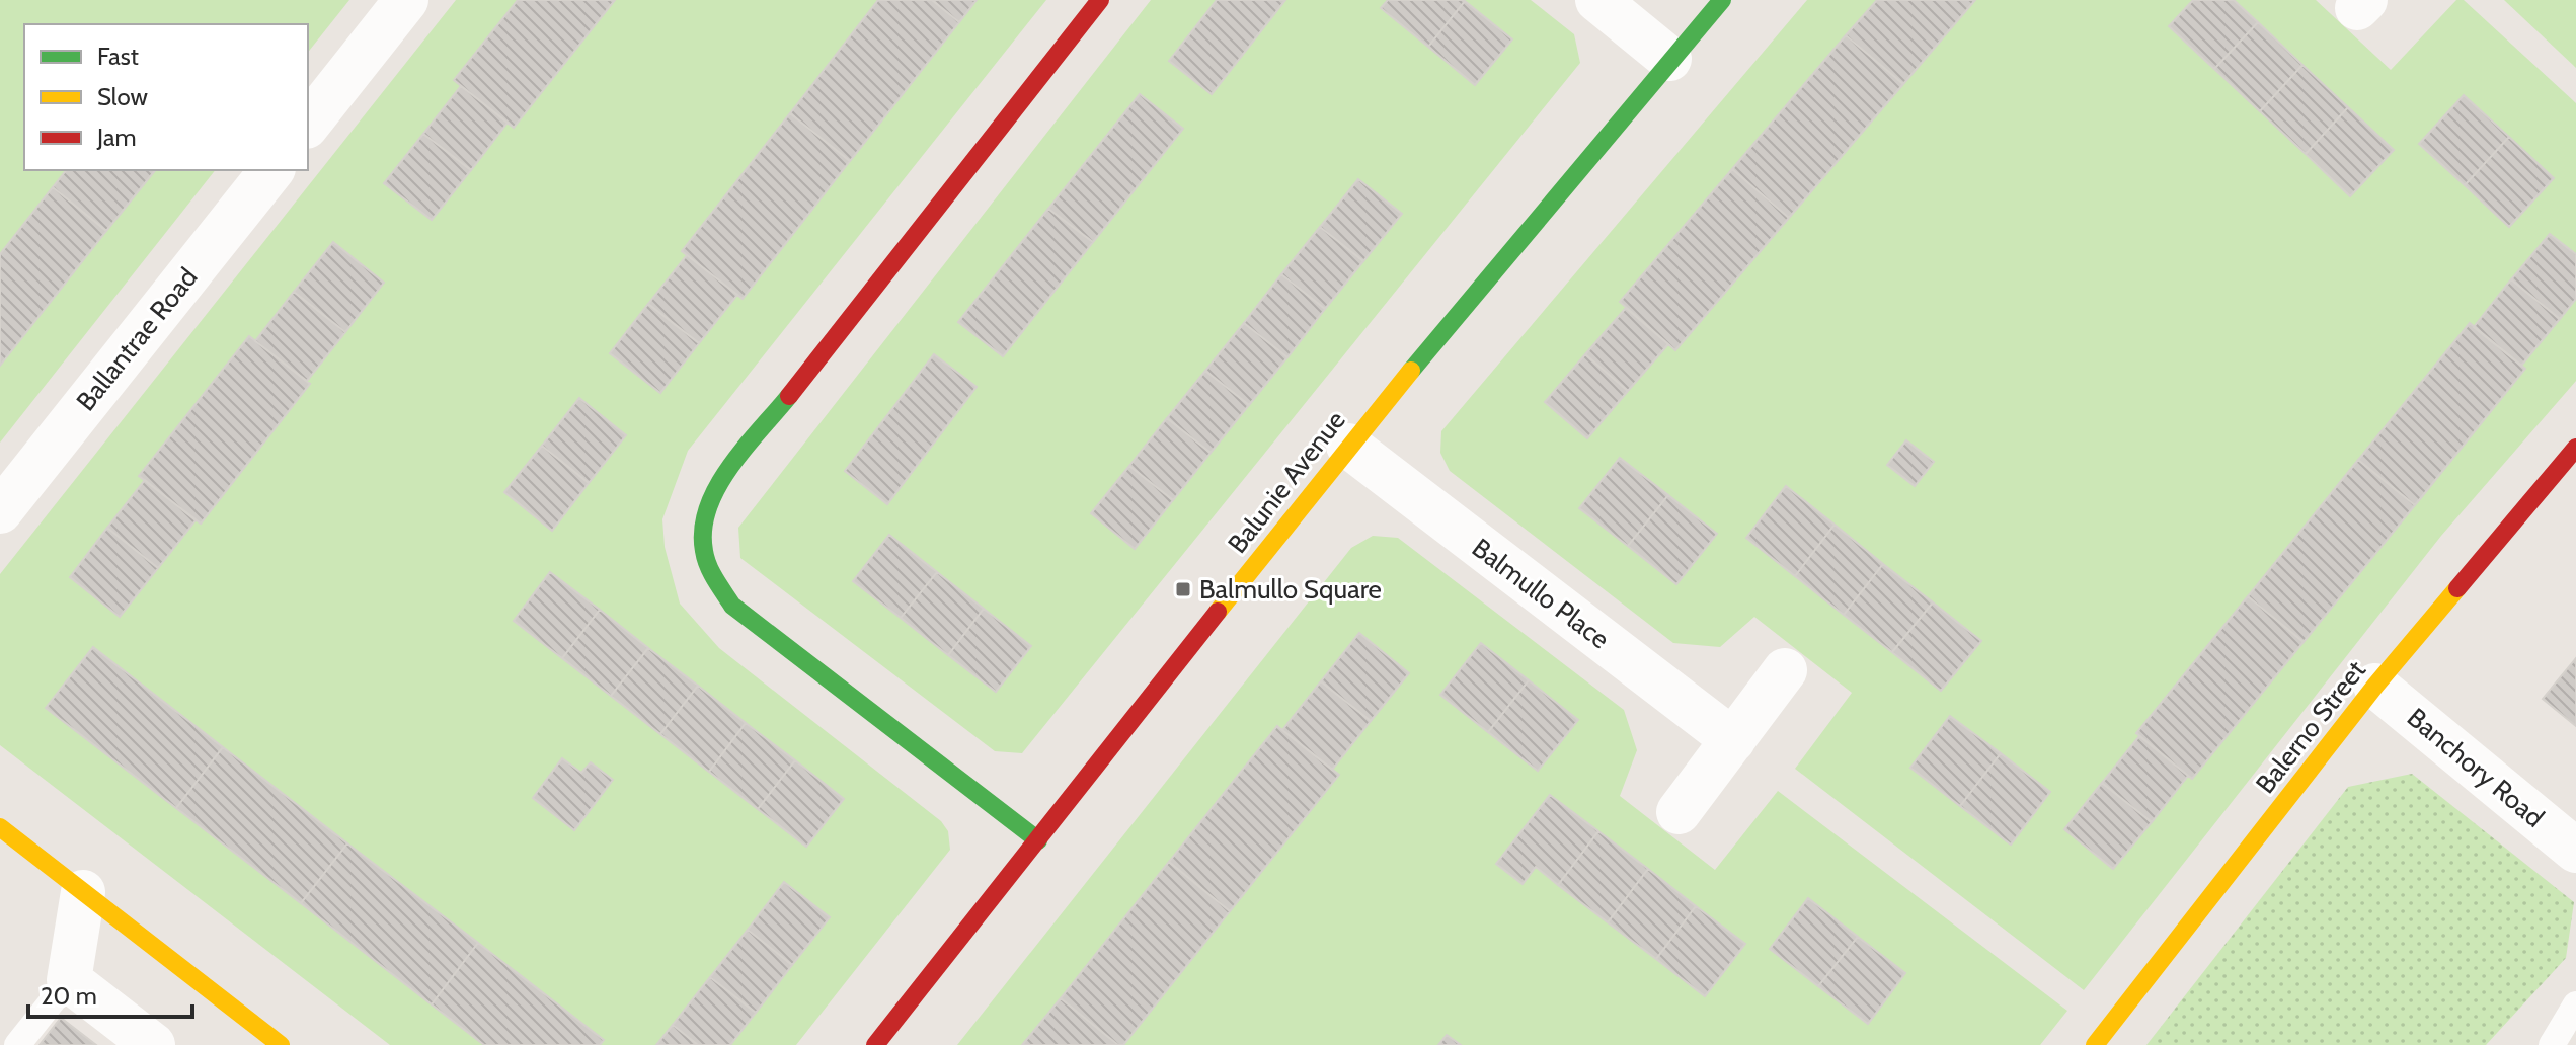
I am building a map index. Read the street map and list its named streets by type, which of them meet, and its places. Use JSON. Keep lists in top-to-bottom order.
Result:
{
  "streets": {
    "street": [
      "Ballantrae Road",
      "Balunie Avenue",
      "Balmullo Place",
      "Balerno Street",
      "Banchory Road"
    ]
  },
  "crossings": [
    ["Balunie Avenue", "Balmullo Place"],
    ["Balerno Street", "Banchory Road"]
  ],
  "places": {
    "transit": ["Balmullo Square"]
  },
  "legend": ["Fast", "Slow", "Jam"],
  "scale_bar": "20 m"
}
